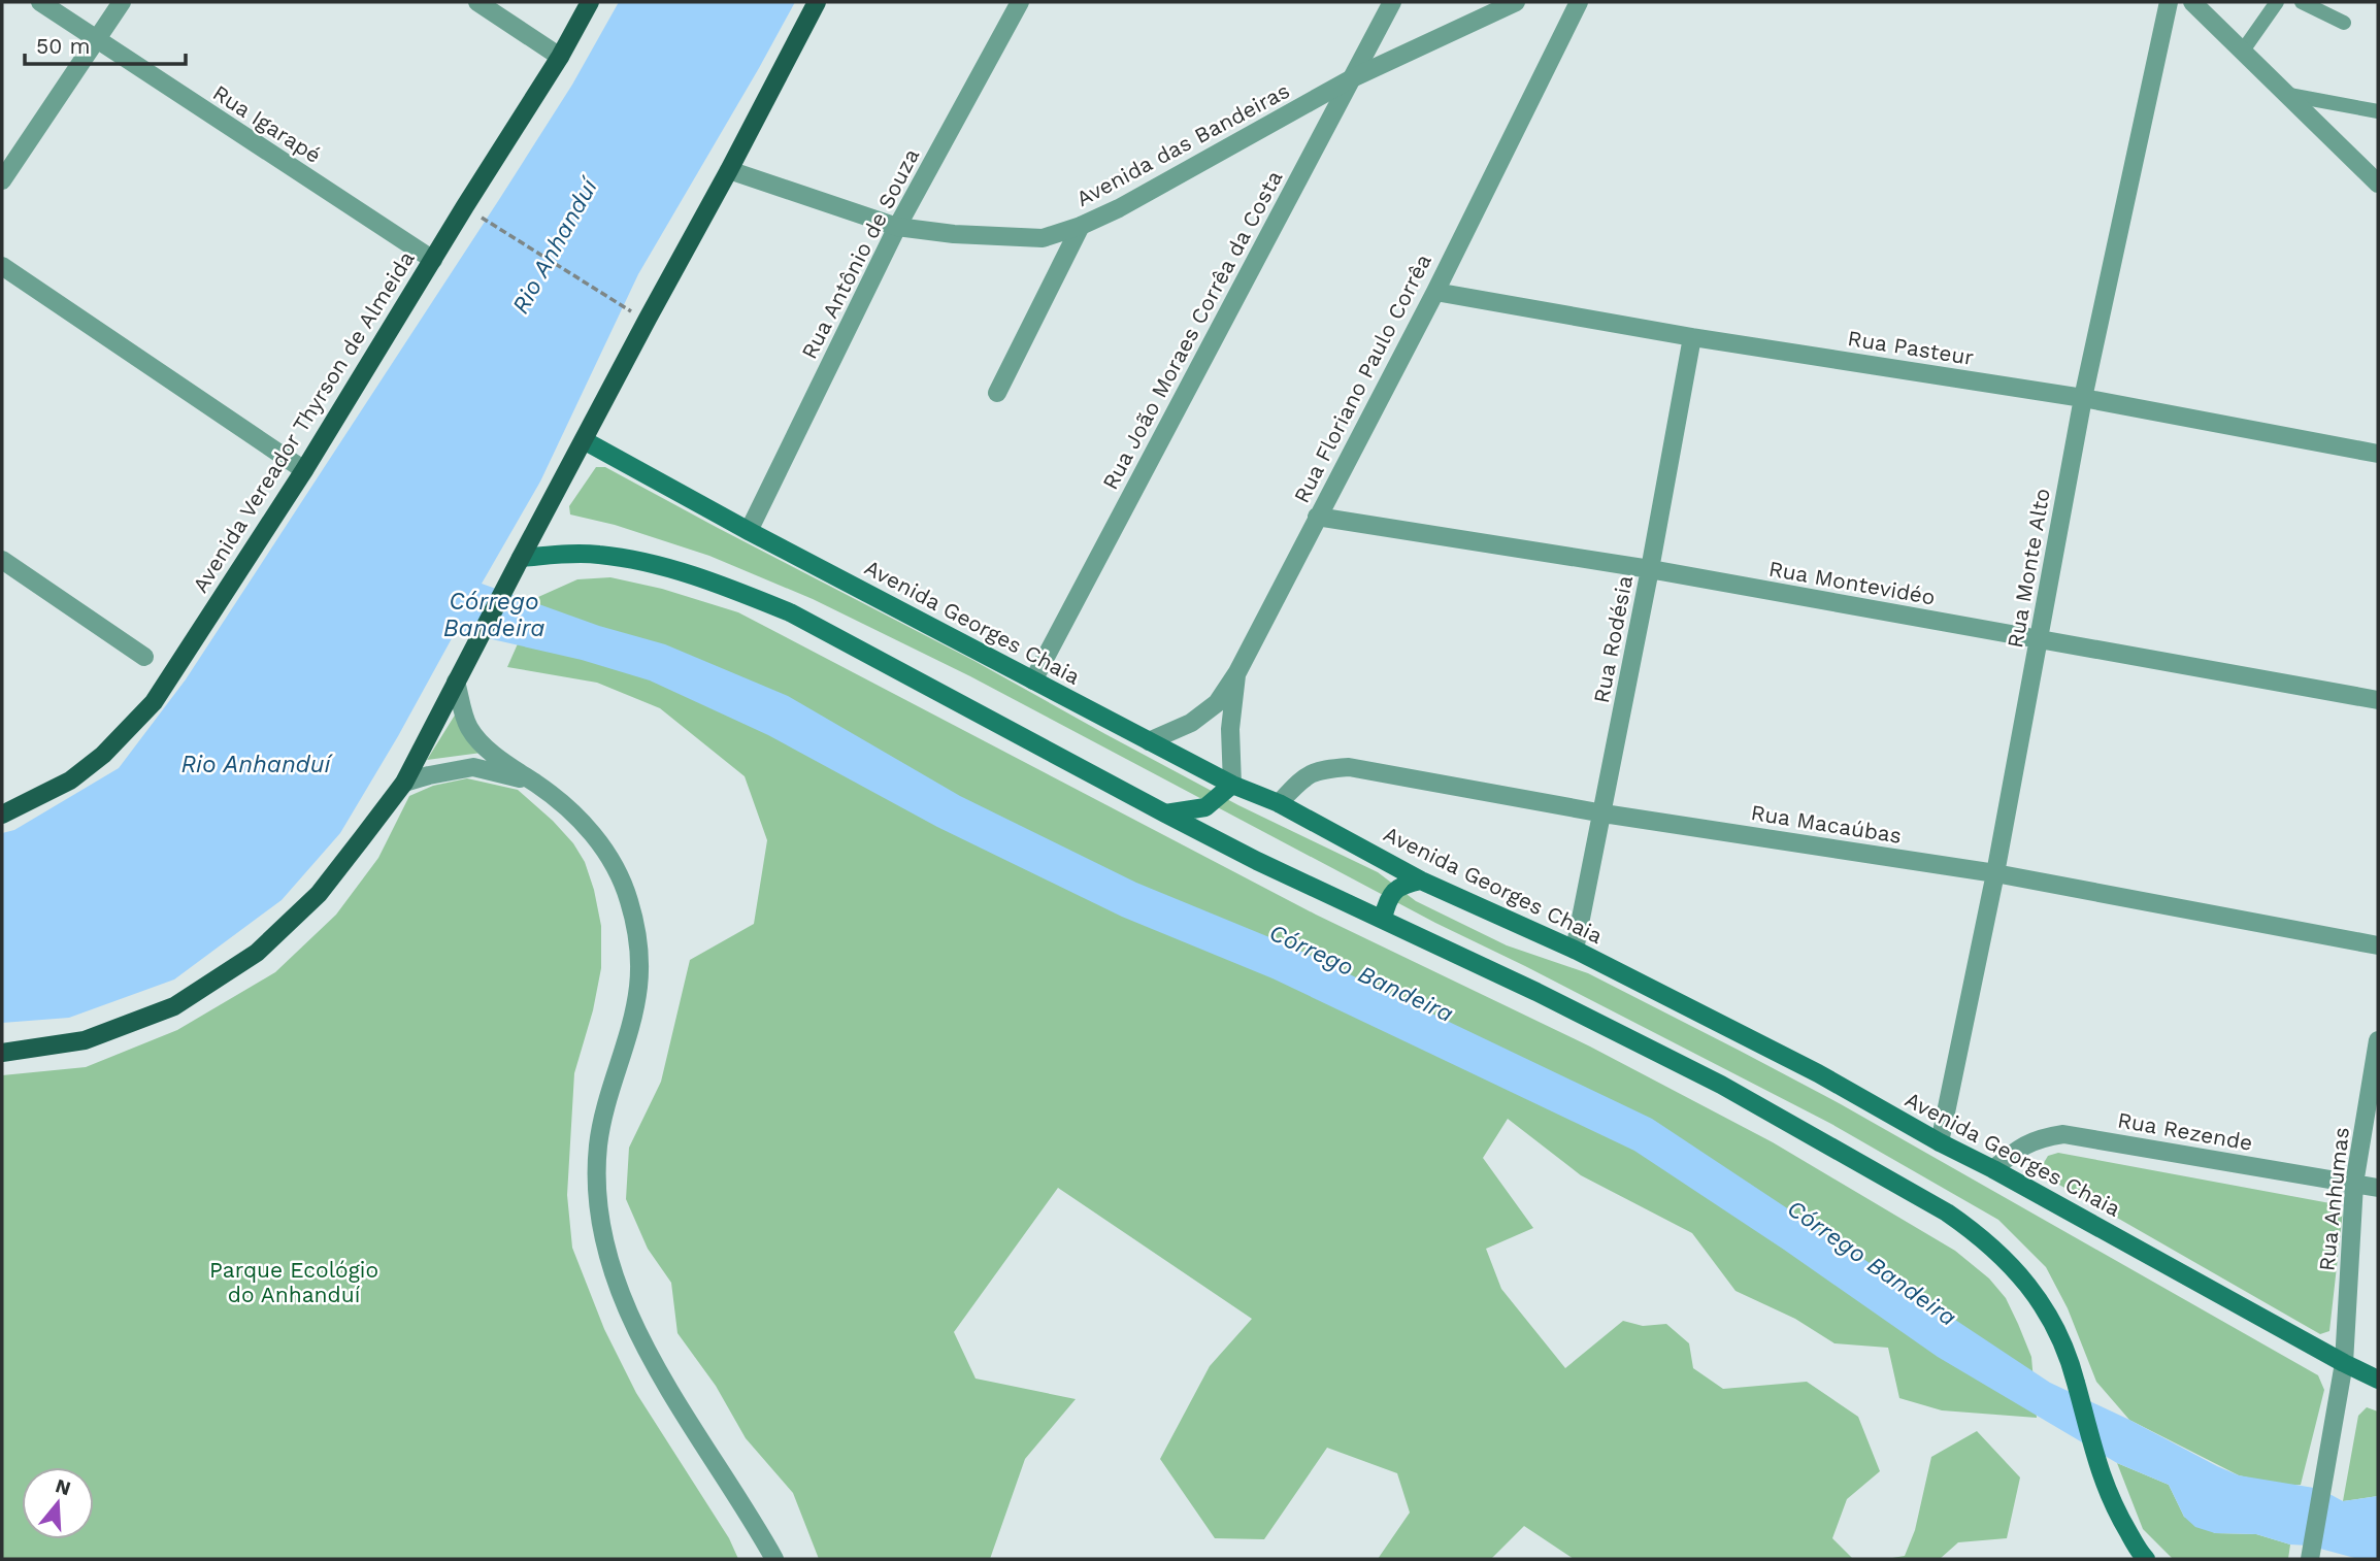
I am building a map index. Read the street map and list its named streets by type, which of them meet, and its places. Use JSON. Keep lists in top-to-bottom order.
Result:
{
  "streets": {
    "main road": ["Avenida Vereador Thyrson de Almeida", "Avenida Georges Chaia"],
    "street": [
      "Rua Igarapé",
      "Avenida das Bandeiras",
      "Rua Antônio de Souza",
      "Rua João Moraes Corrêa da Costa",
      "Rua Pasteur",
      "Rua Floriano Paulo Corrêa",
      "Rua Monte Alto",
      "Rua Montevidéo",
      "Rua Rodésia",
      "Rua Macaúbas",
      "Rua Rezende",
      "Rua Anhumas"
    ]
  },
  "crossings": [
    ["Rua Igarapé", "Avenida Vereador Thyrson de Almeida"],
    ["Avenida das Bandeiras", "Rua Antônio de Souza"],
    ["Avenida das Bandeiras", "Rua João Moraes Corrêa da Costa"],
    ["Rua Antônio de Souza", "Avenida Georges Chaia"],
    ["Rua João Moraes Corrêa da Costa", "Avenida Georges Chaia"],
    ["Rua Pasteur", "Rua Floriano Paulo Corrêa"],
    ["Rua Pasteur", "Rua Monte Alto"],
    ["Rua Pasteur", "Rua Rodésia"],
    ["Rua Floriano Paulo Corrêa", "Rua Montevidéo"],
    ["Rua Floriano Paulo Corrêa", "Avenida Georges Chaia"],
    ["Rua Monte Alto", "Rua Montevidéo"],
    ["Rua Monte Alto", "Avenida Georges Chaia"],
    ["Rua Monte Alto", "Rua Macaúbas"],
    ["Rua Montevidéo", "Rua Rodésia"],
    ["Avenida Georges Chaia", "Rua Rodésia"],
    ["Avenida Georges Chaia", "Rua Macaúbas"],
    ["Avenida Georges Chaia", "Rua Rezende"],
    ["Avenida Georges Chaia", "Rua Anhumas"],
    ["Rua Rodésia", "Rua Macaúbas"],
    ["Rua Rezende", "Rua Anhumas"]
  ],
  "water": ["Rio Anhanduí", "Córrego Bandeira"],
  "parks": ["Parque Ecológio do Anhanduí"],
  "scale_bar": "50 m",
  "north": "top"
}
